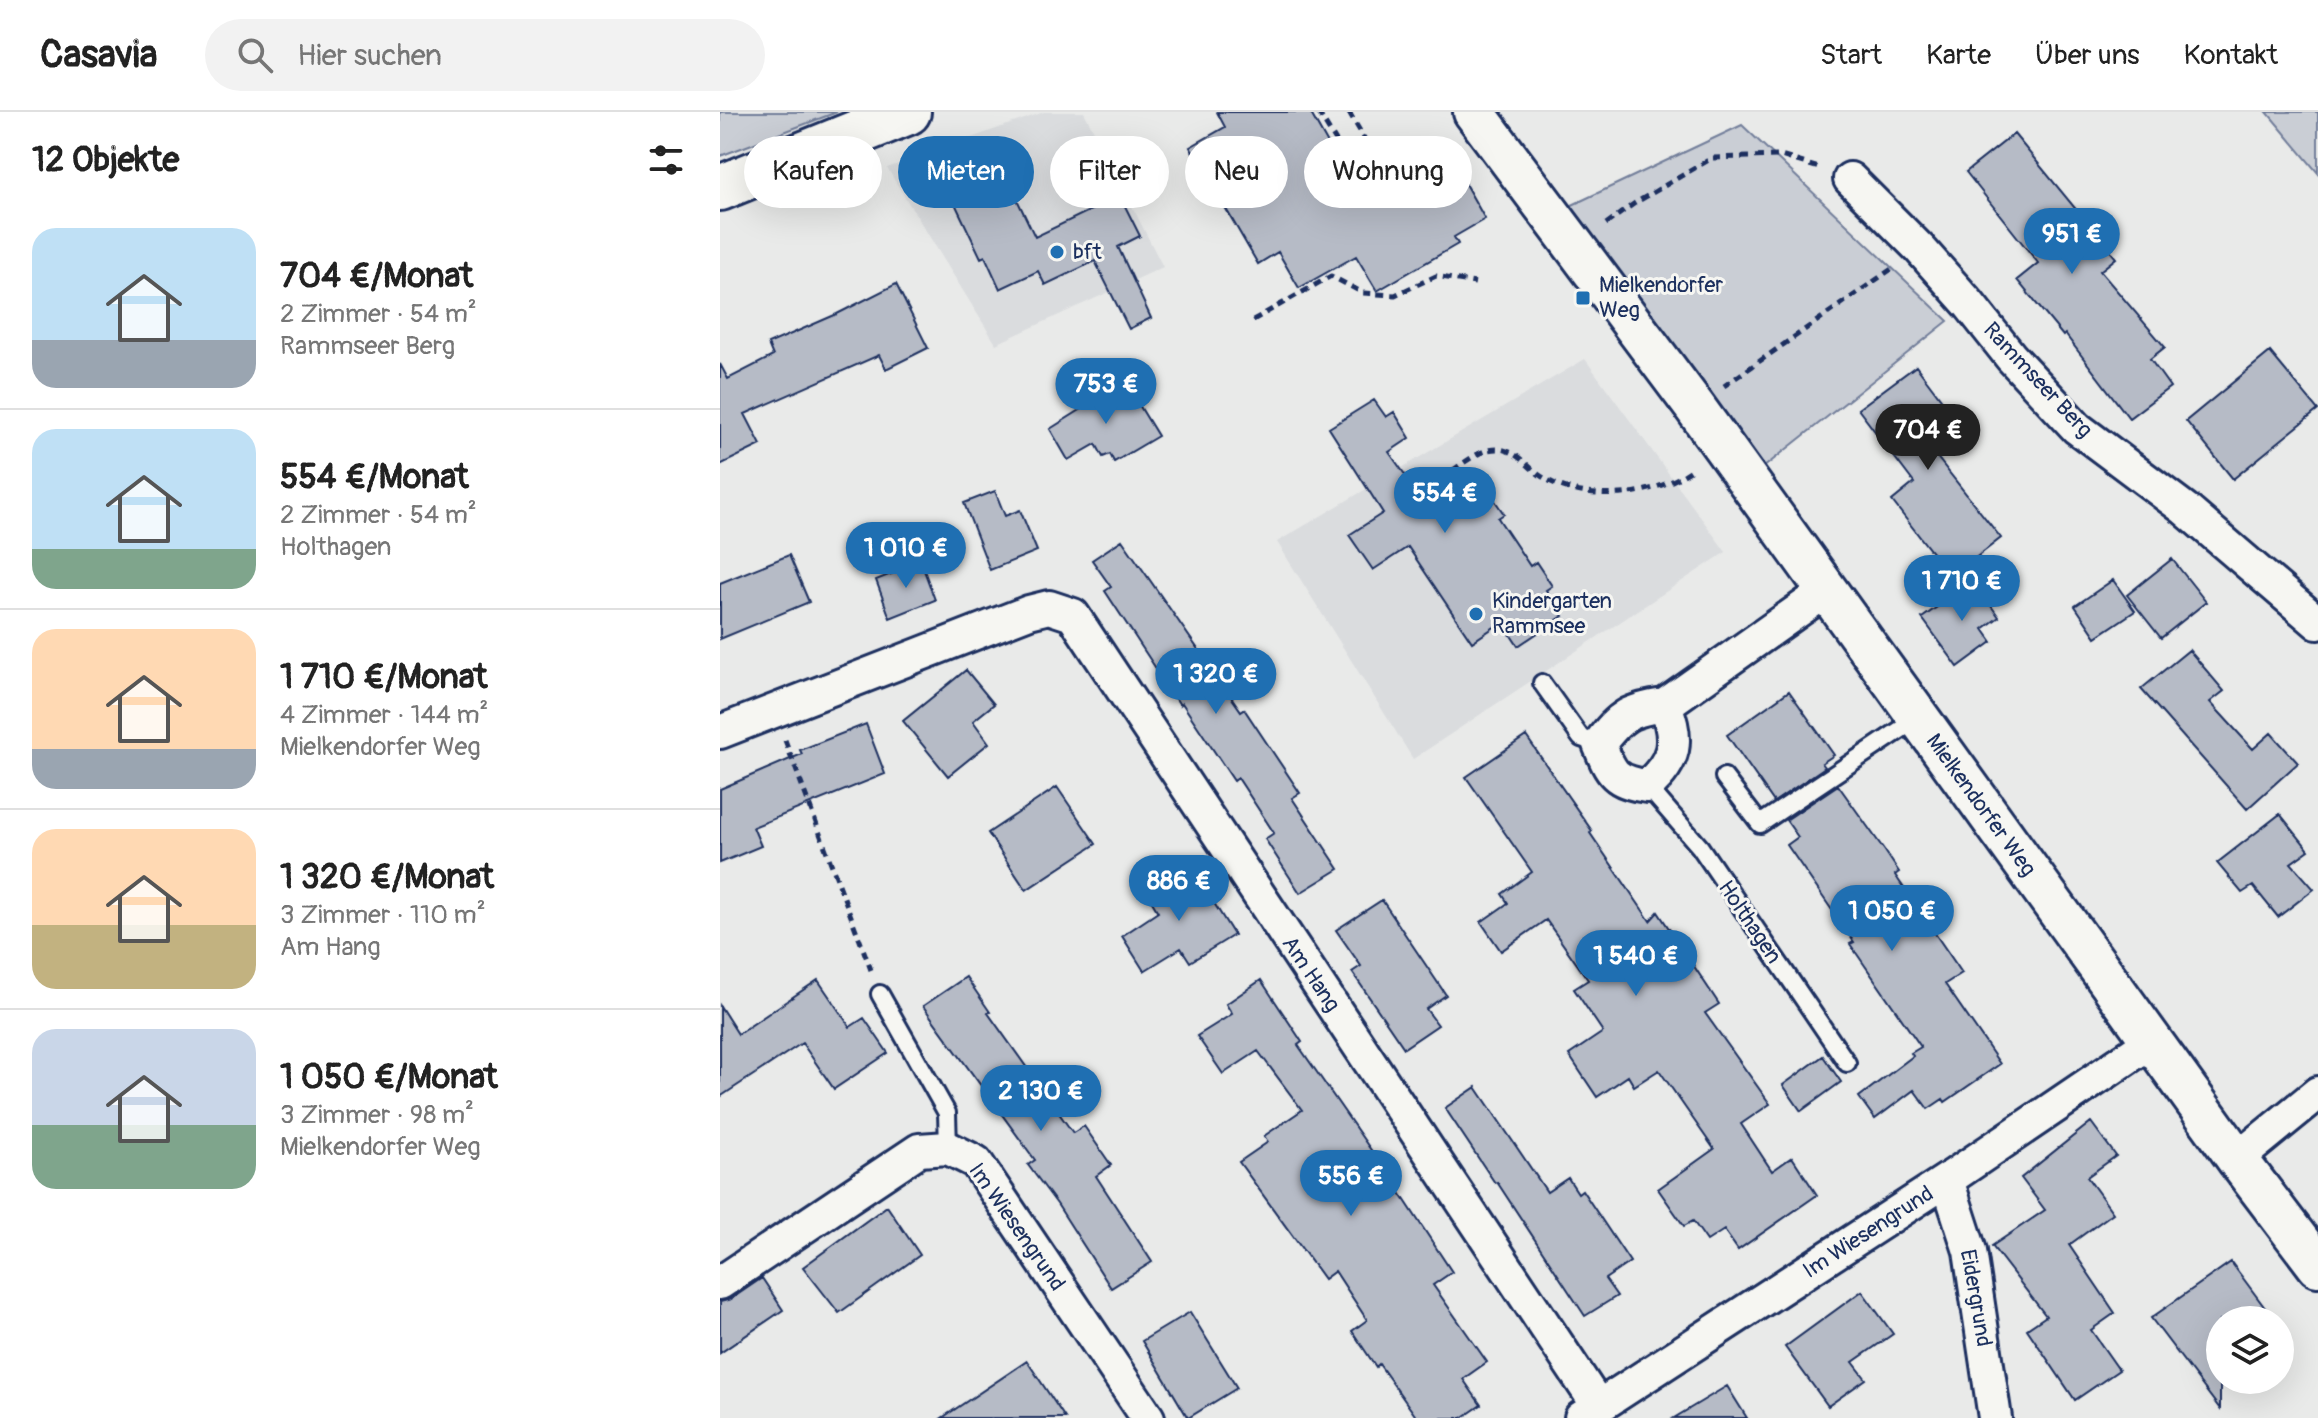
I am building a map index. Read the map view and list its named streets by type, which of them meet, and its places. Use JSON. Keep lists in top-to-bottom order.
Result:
{
  "streets": {
    "street": [
      "Rammseer Berg",
      "Mielkendorfer Weg",
      "Holthagen",
      "Am Hang",
      "Im Wiesengrund",
      "Eidergrund"
    ]
  },
  "crossings": [
    ["Mielkendorfer Weg", "Im Wiesengrund"],
    ["Am Hang", "Im Wiesengrund"],
    ["Im Wiesengrund", "Eidergrund"]
  ],
  "places": {
    "other": ["bft", "Kindergarten Rammsee"],
    "transit": ["Mielkendorfer Weg"]
  },
  "page": {
    "header": "Casavia",
    "search": "Hier suchen",
    "nav": [
      "Start",
      "Karte",
      "Über uns",
      "Kontakt"
    ],
    "heading": "12 Objekte",
    "chip": [
      "Kaufen",
      "Mieten",
      "Filter",
      "Neu",
      "Wohnung"
    ],
    "list": [
      {
        "name": "704 €/Monat",
        "note": "2 Zimmer · 54 m² · Rammseer Berg"
      },
      {
        "name": "554 €/Monat",
        "note": "2 Zimmer · 54 m² · Holthagen"
      },
      {
        "name": "1 710 €/Monat",
        "note": "4 Zimmer · 144 m² · Mielkendorfer Weg"
      },
      {
        "name": "1 320 €/Monat",
        "note": "3 Zimmer · 110 m² · Am Hang"
      },
      {
        "name": "1 050 €/Monat",
        "note": "3 Zimmer · 98 m² · Mielkendorfer Weg"
      }
    ],
    "price": [
      "951 €",
      "753 €",
      "704 €",
      "554 €",
      "1 010 €",
      "1 710 €",
      "1 320 €",
      "886 €",
      "1 050 €",
      "1 540 €",
      "2 130 €",
      "556 €"
    ]
  }
}
